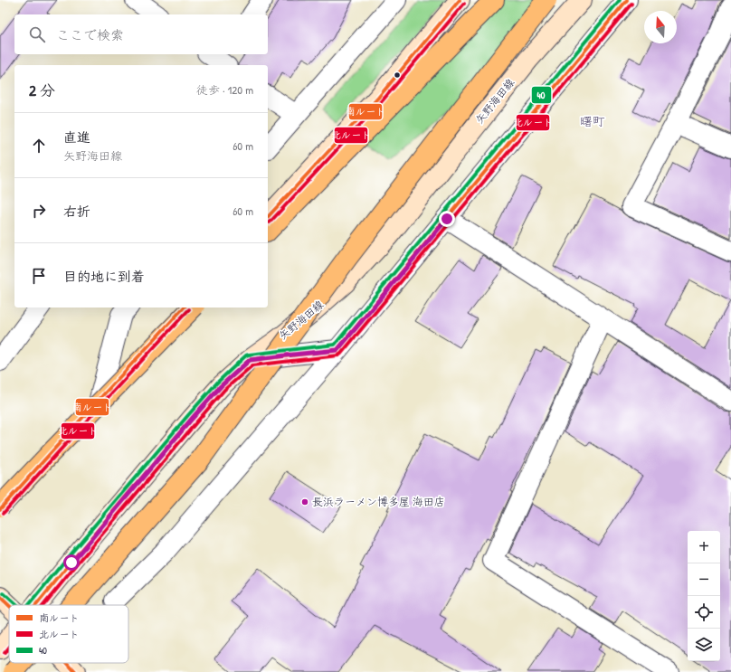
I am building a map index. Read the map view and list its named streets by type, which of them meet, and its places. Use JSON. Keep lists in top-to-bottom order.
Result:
{
  "streets": {
    "main road": ["矢野海田線"]
  },
  "districts": ["曙町"],
  "places": ["長浜ラーメン博多屋 海田店"],
  "lines": ["transit line 南ルート", "transit line 40", "transit line 北ルート"],
  "legend": ["南ルート", "北ルート", "40"],
  "north": "top",
  "page": {
    "search": "ここで検索",
    "heading": ["2 分", "徒歩 · 120 m"],
    "list": [
      ["直進", "矢野海田線", "60 m"],
      ["右折", "60 m"],
      "目的地に到着"
    ],
    "map_buttons": ["+", "−"]
  }
}
